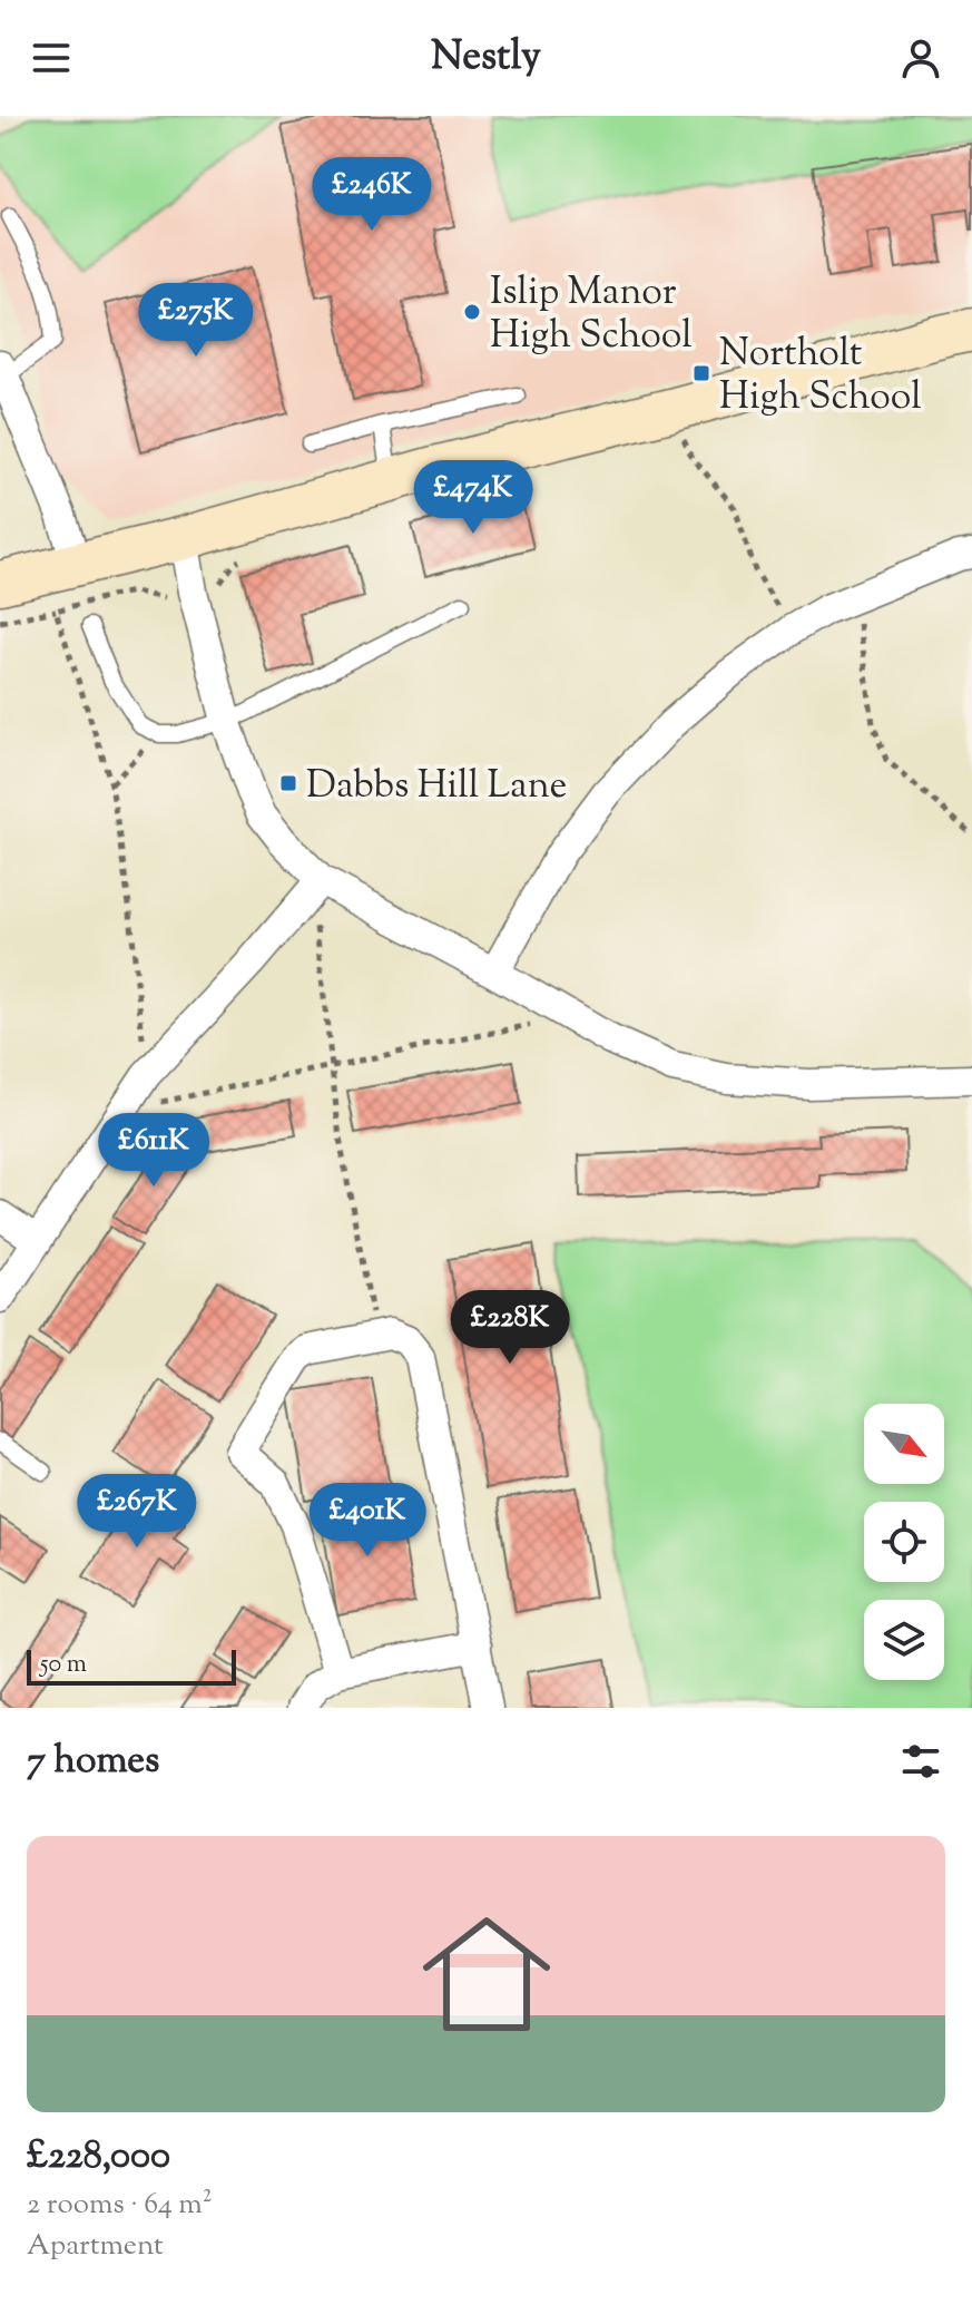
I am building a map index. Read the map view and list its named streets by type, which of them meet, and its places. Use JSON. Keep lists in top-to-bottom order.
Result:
{
  "places": {
    "other": ["Islip Manor High School"],
    "transit": ["Northolt High School", "Dabbs Hill Lane"]
  },
  "scale_bar": "50 m",
  "north": "bottom right",
  "page": {
    "header": "Nestly",
    "price": [
      "£246K",
      "£275K",
      "£474K",
      "£611K",
      "£228K",
      "£267K",
      "£401K"
    ],
    "scale": "50 m",
    "heading": "7 homes",
    "list": [
      {
        "name": "£228,000",
        "note": "2 rooms · 64 m² · Apartment"
      }
    ]
  }
}
